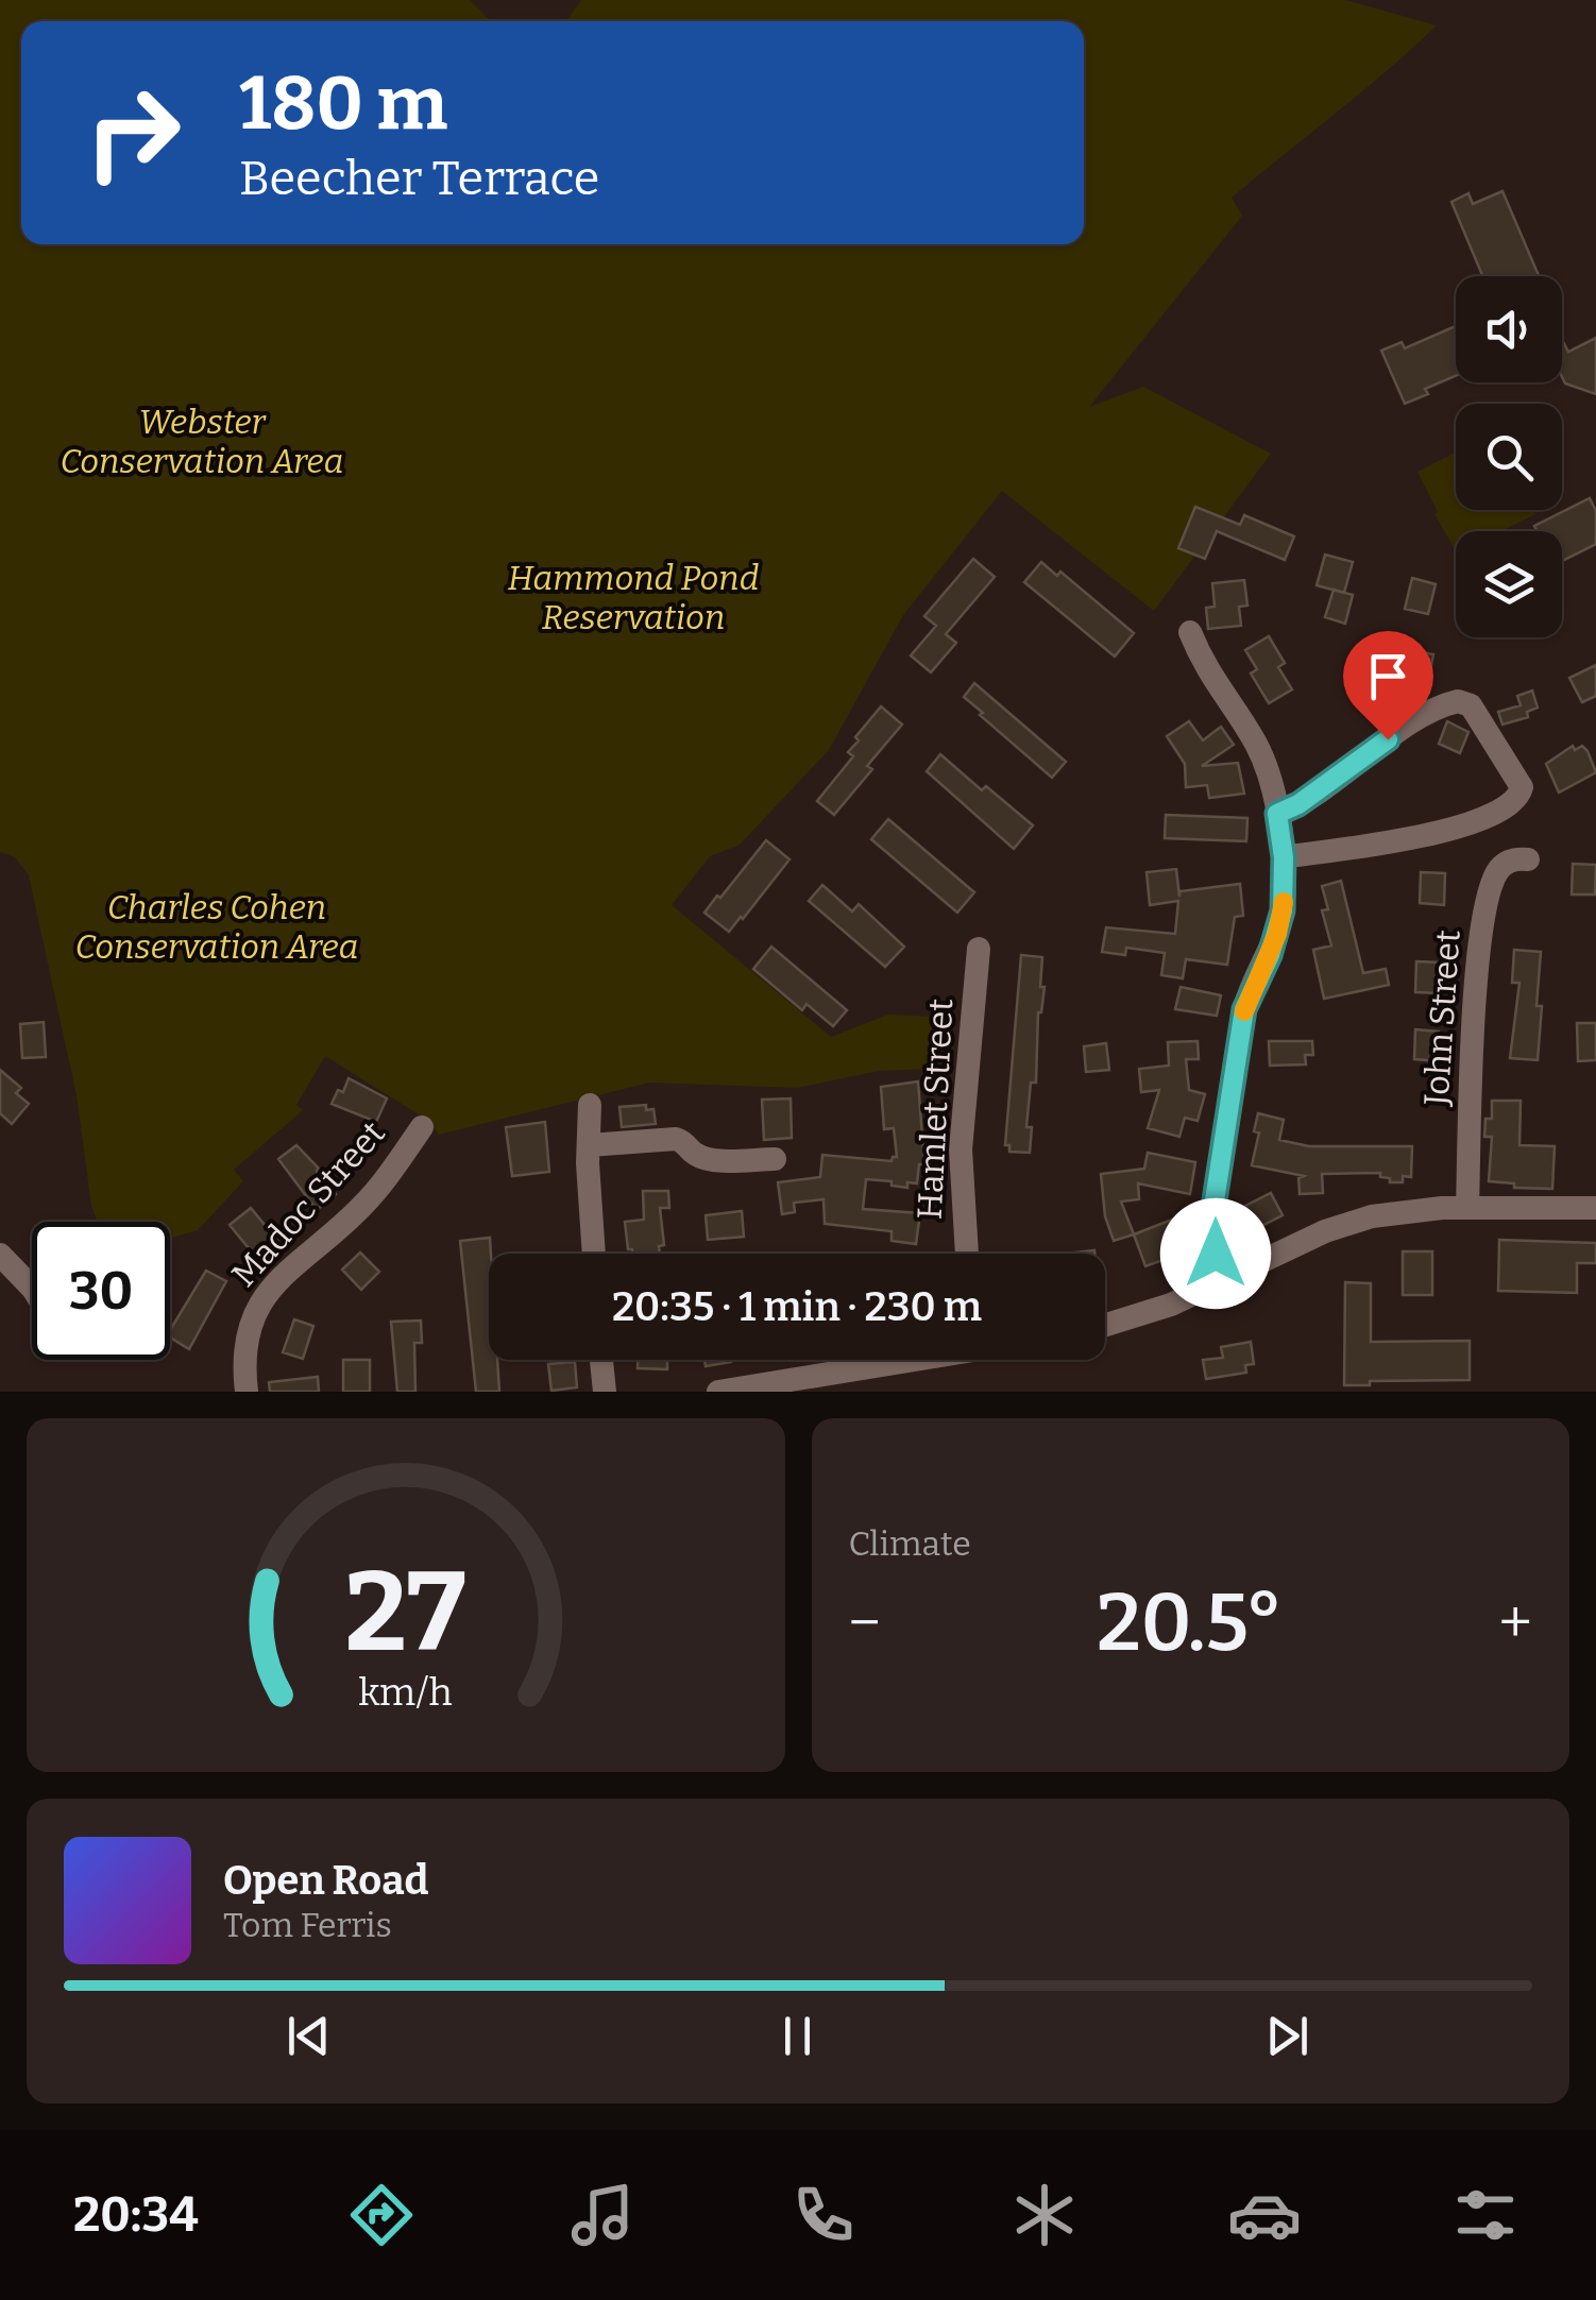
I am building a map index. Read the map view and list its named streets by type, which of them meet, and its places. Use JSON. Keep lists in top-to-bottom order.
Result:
{
  "streets": {
    "street": ["John Street", "Hamlet Street", "Madoc Street"]
  },
  "parks": ["Webster Conservation Area", "Hammond Pond Reservation", "Charles Cohen Conservation Area"],
  "page": {
    "turn": ["180 m", "Beecher Terrace"],
    "limit": "30",
    "trip": "20:35 · 1 min · 230 m",
    "tile": "Climate",
    "heat": ["−", "20.5°", "+"],
    "song": ["Open Road", "Tom Ferris"],
    "tabs": "20:34",
    "gauge": ["27", "km/h"]
  }
}
